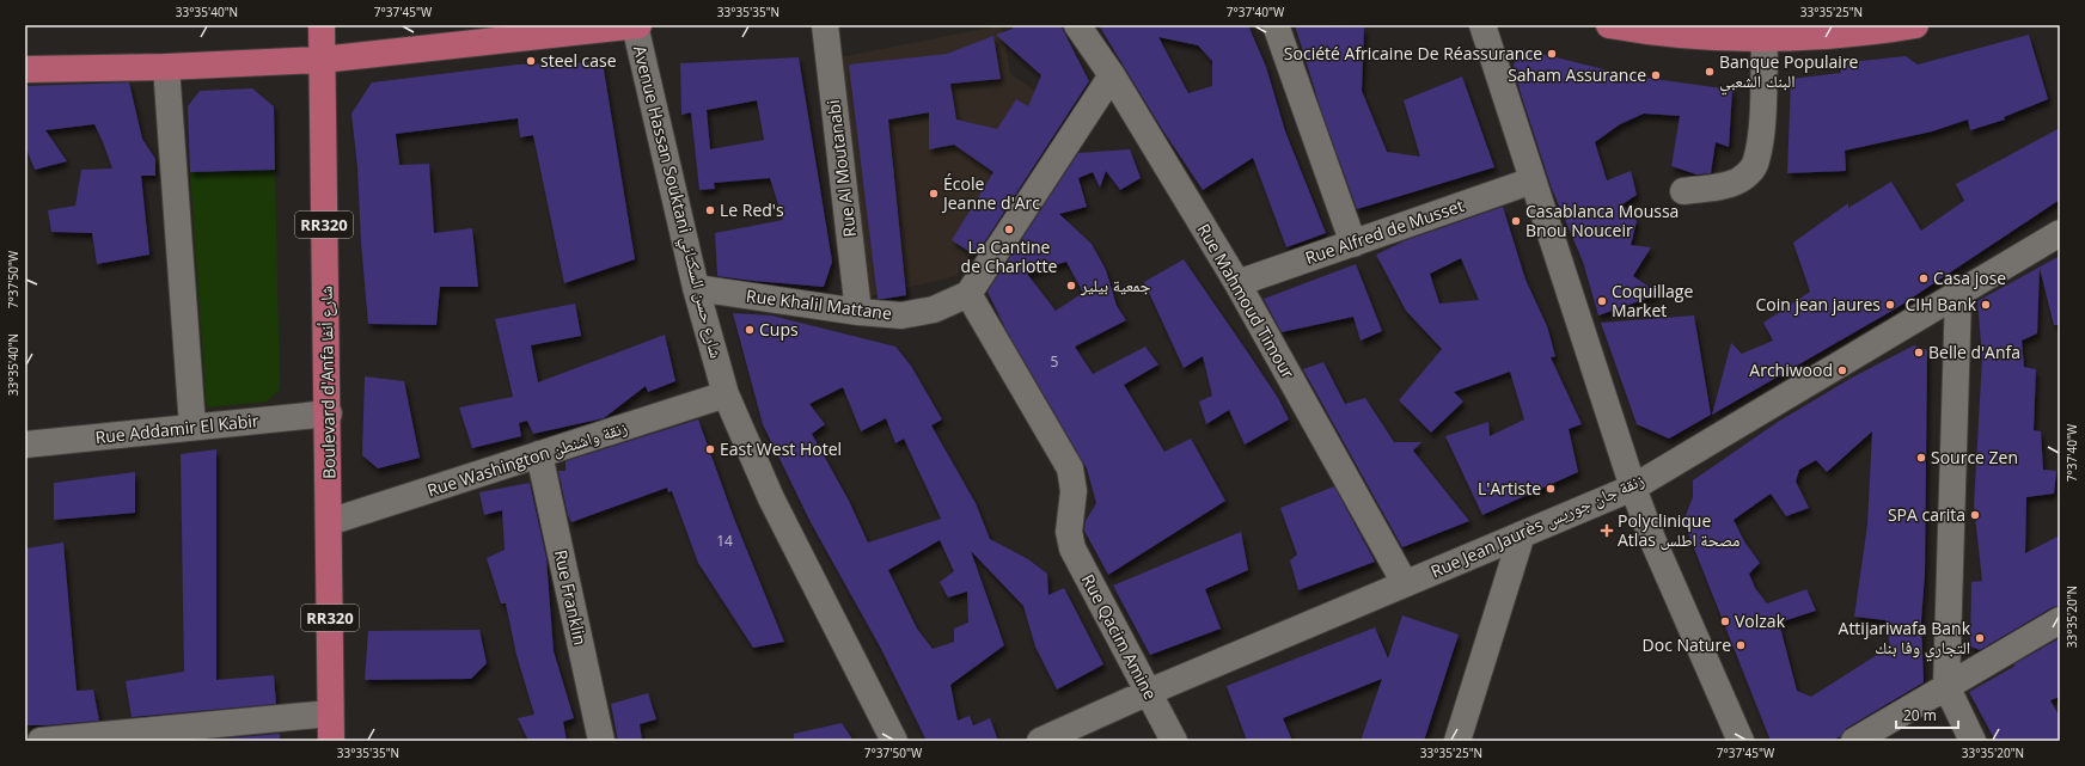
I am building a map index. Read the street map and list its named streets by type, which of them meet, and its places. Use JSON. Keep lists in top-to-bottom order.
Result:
{
  "streets": {
    "main road": ["RR320", "Boulevard d'Anfa شارع أنفا"],
    "street": [
      "Rue Al Moutanabi",
      "Avenue Hassan Souktani شارع حسن السكتاني",
      "Rue Alfred de Musset",
      "Rue Mahmoud Timour",
      "Rue Khalil Mattane",
      "Rue Addamir El Kabir",
      "Rue Washington زنقة واشنطن",
      "Rue Jean Jaurès زنقة جان جوريس",
      "Rue Franklin",
      "Rue Qacim Amine"
    ]
  },
  "crossings": [
    ["Rue Al Moutanabi", "Rue Khalil Mattane"],
    ["Avenue Hassan Souktani شارع حسن السكتاني", "Rue Khalil Mattane"],
    ["Avenue Hassan Souktani شارع حسن السكتاني", "Rue Washington زنقة واشنطن"],
    ["Rue Alfred de Musset", "Rue Mahmoud Timour"],
    ["Rue Mahmoud Timour", "Rue Jean Jaurès زنقة جان جوريس"],
    ["Rue Khalil Mattane", "Rue Qacim Amine"],
    ["Boulevard d'Anfa شارع أنفا", "Rue Addamir El Kabir"],
    ["Boulevard d'Anfa شارع أنفا", "Rue Washington زنقة واشنطن"],
    ["Rue Washington زنقة واشنطن", "Rue Franklin"],
    ["Rue Jean Jaurès زنقة جان جوريس", "Rue Qacim Amine"]
  ],
  "places": {
    "other": [
      "Société Africaine De Réassurance",
      "steel case",
      "Banque Populaire البنك الشعبي",
      "Saham Assurance",
      "École Jeanne d'Arc",
      "Le Red's",
      "Casablanca Moussa Bnou Nouceir",
      "La Cantine de Charlotte",
      "Casa jose",
      "جمعية بيلير",
      "Coquillage Market",
      "Coin jean jaures",
      "CIH Bank",
      "Cups",
      "Belle d'Anfa",
      "Archiwood",
      "East West Hotel",
      "Source Zen",
      "L'Artiste",
      "SPA carita",
      "Volzak",
      "Attijariwafa Bank التجاري وفا بنك",
      "Doc Nature"
    ],
    "health": ["Polyclinique Atlas مصحة اطلس"]
  },
  "house_numbers": ["5", "14"],
  "scale_bar": "20 m",
  "coordinates": [
    "33°35'40\"N",
    "7°37'45\"W",
    "33°35'35\"N",
    "7°37'40\"W",
    "33°35'25\"N",
    "7°37'50\"W",
    "33°35'20\"N"
  ]
}
